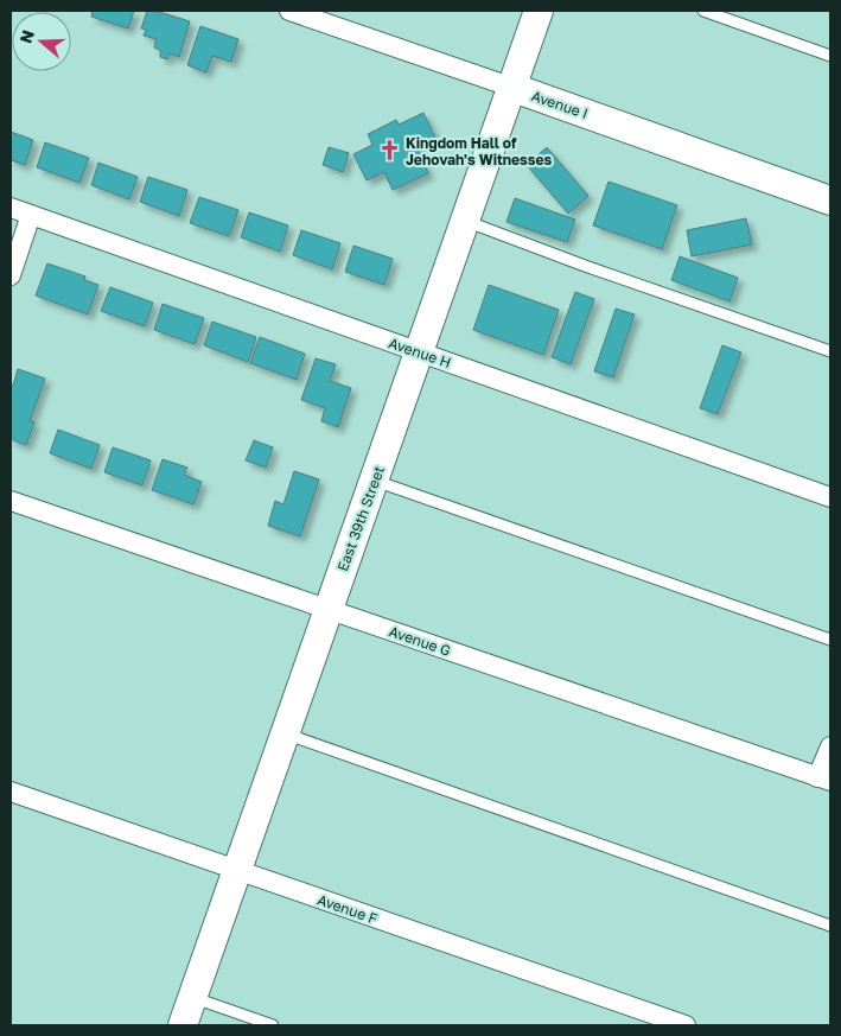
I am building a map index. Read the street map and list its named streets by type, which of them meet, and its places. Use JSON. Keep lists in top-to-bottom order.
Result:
{
  "streets": {
    "main road": ["Avenue I", "East 39th Street"],
    "street": ["Avenue H", "Avenue G", "Avenue F"]
  },
  "crossings": [
    ["Avenue I", "East 39th Street"],
    ["Avenue H", "East 39th Street"],
    ["East 39th Street", "Avenue G"],
    ["East 39th Street", "Avenue F"]
  ],
  "places": {
    "church": ["Kingdom Hall of Jehovah's Witnesses"]
  },
  "north": "left"
}
